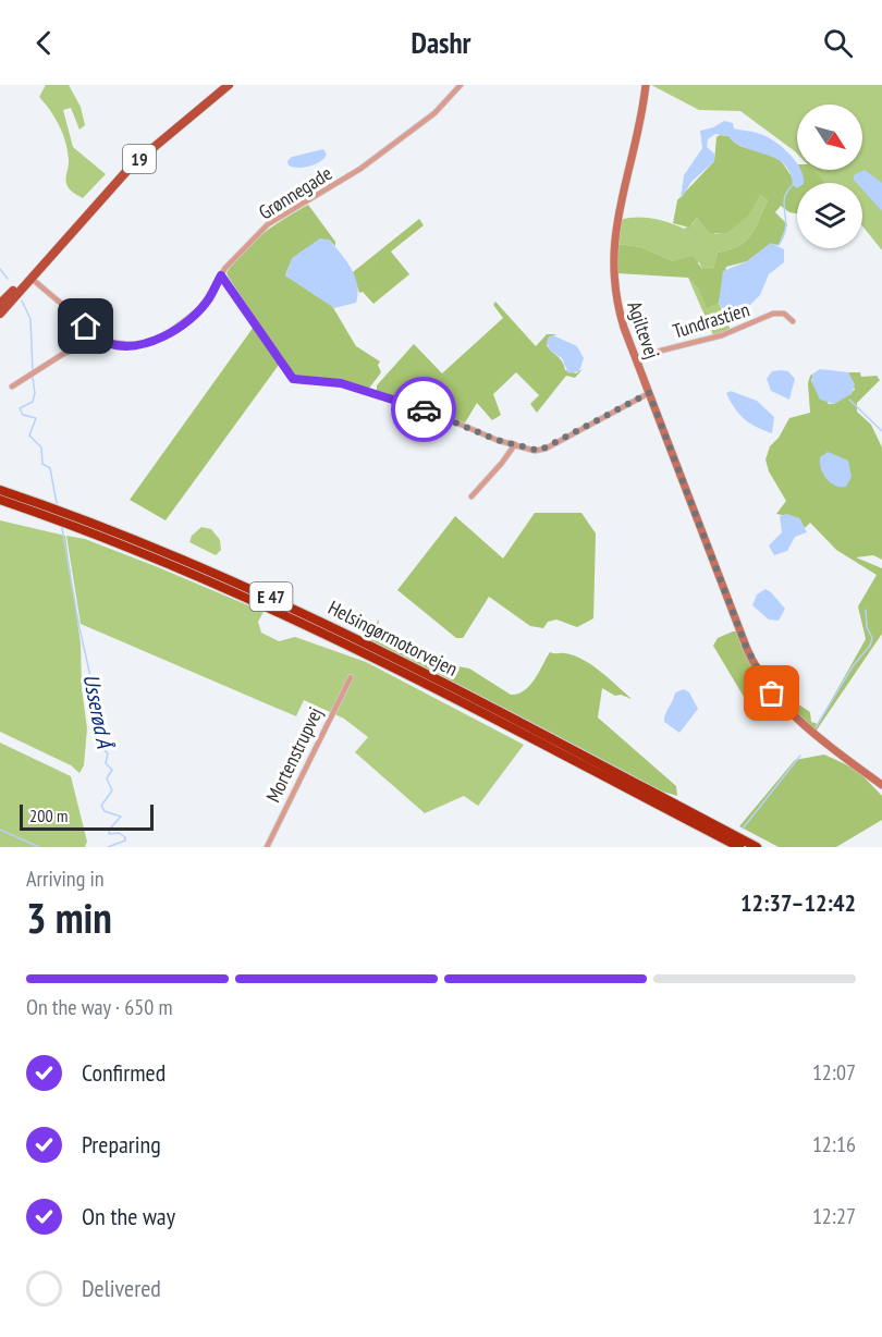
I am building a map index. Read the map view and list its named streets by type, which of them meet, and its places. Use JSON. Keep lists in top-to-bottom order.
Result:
{
  "streets": {
    "highway": ["E 47", "Helsingørmotorvejen"],
    "main road": ["19"],
    "street": [
      "Grønnegade",
      "Tundrastien",
      "Agiltevej",
      "Mortenstrupvej"
    ]
  },
  "crossings": [
    ["19", "Grønnegade"],
    ["Tundrastien", "Agiltevej"]
  ],
  "water": ["Usserød Å"],
  "scale_bar": "200 m",
  "north": "bottom right",
  "page": {
    "header": "Dashr",
    "scale": "200 m",
    "heading": ["3 min", "Arriving in", "12:37–12:42"],
    "bar": "On the way · 650 m",
    "list": [
      ["Confirmed", "12:07"],
      ["Preparing", "12:16"],
      ["On the way", "12:27"],
      "Delivered"
    ]
  }
}
